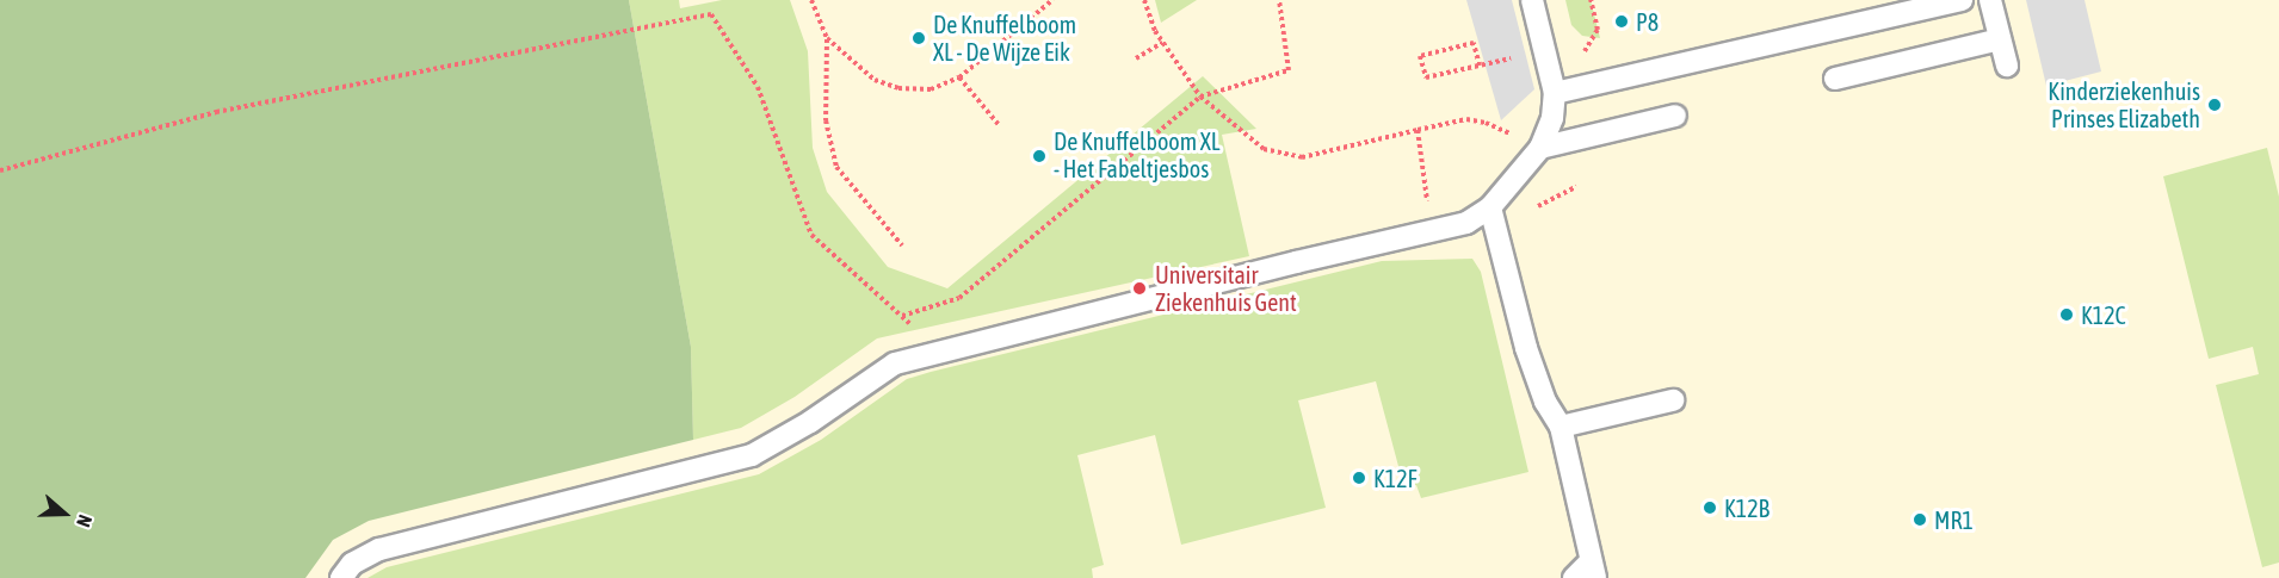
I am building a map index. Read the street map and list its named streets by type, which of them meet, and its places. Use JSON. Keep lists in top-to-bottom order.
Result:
{
  "places": [
    "P8",
    "De Knuffelboom XL - De Wijze Eik",
    "Kinderziekenhuis Prinses Elizabeth",
    "De Knuffelboom XL - Het Fabeltjesbos",
    "Universitair Ziekenhuis Gent",
    "K12C",
    "K12F",
    "K12B",
    "MR1"
  ],
  "north": "right"
}
